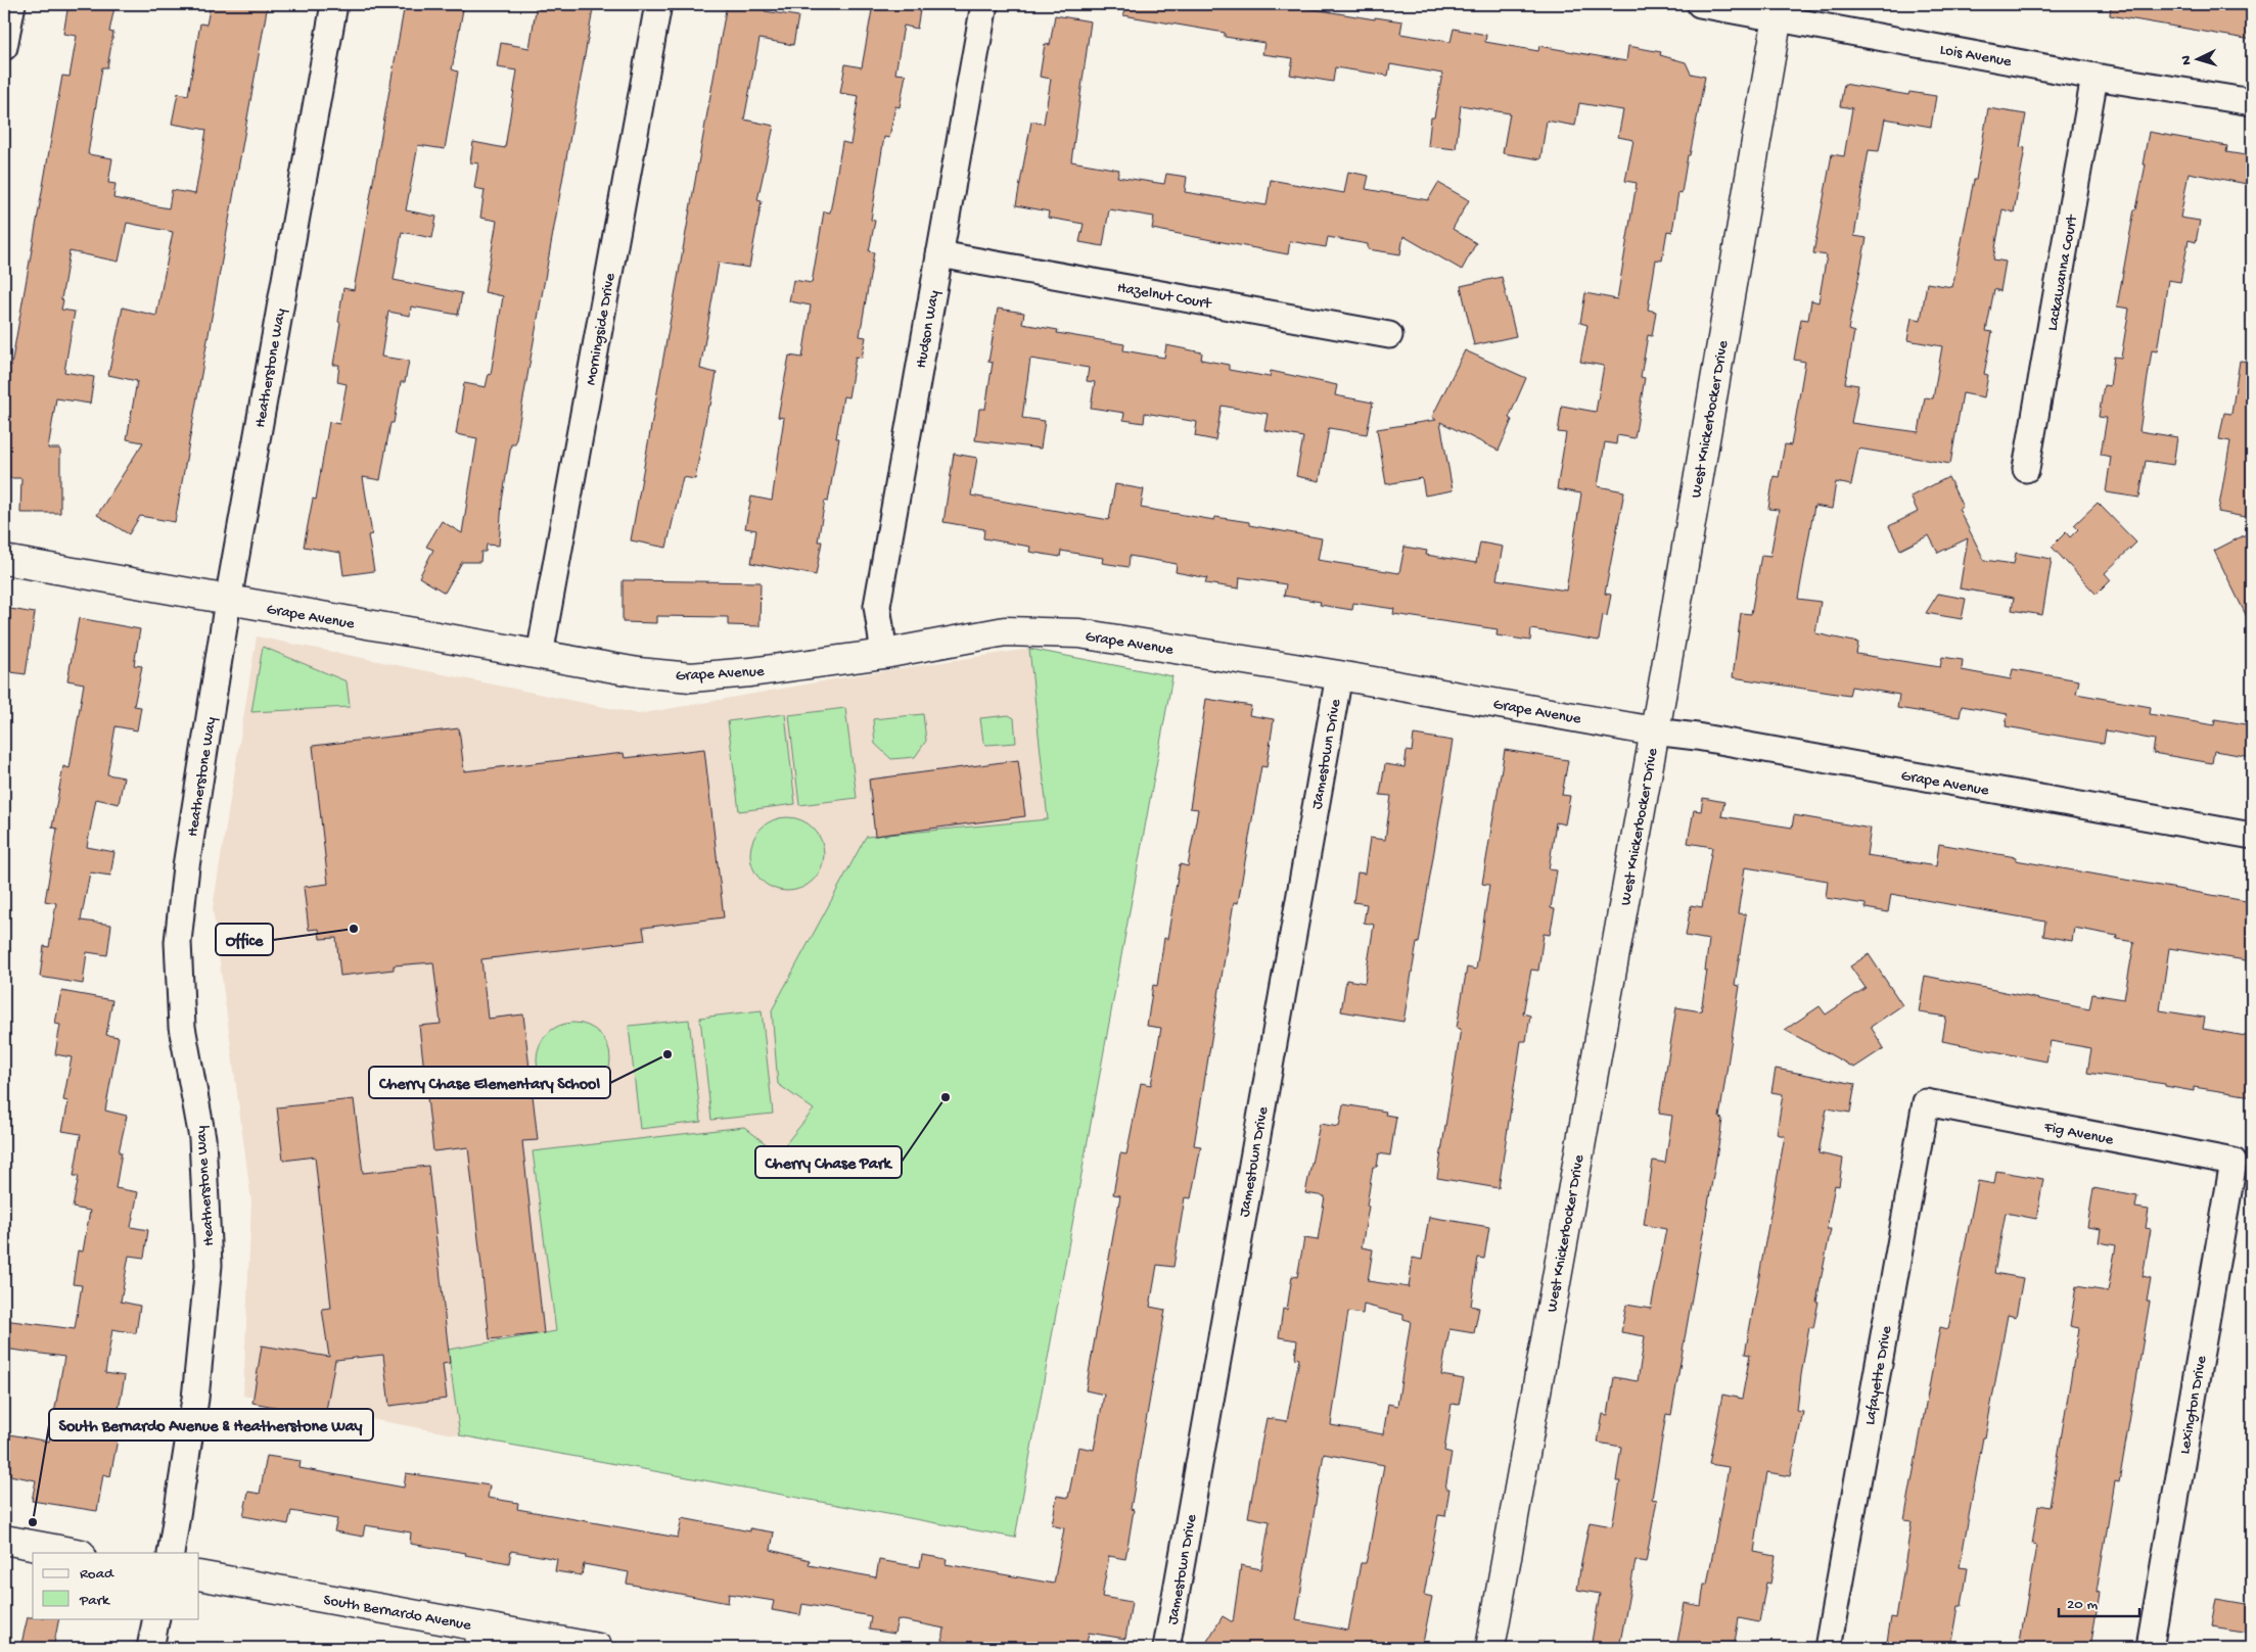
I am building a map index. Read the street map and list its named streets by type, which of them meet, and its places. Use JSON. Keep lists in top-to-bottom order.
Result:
{
  "streets": {
    "street": [
      "Lois Avenue",
      "Lackawanna Court",
      "Hazelnut Court",
      "Morningside Drive",
      "Hudson Way",
      "Heatherstone Way",
      "West Knickerbocker Drive",
      "Grape Avenue",
      "Jamestown Drive",
      "Fig Avenue",
      "Lafayette Drive",
      "Lexington Drive",
      "South Bernardo Avenue"
    ]
  },
  "crossings": [
    ["Lois Avenue", "Lackawanna Court"],
    ["Lois Avenue", "West Knickerbocker Drive"],
    ["Hazelnut Court", "Hudson Way"],
    ["Morningside Drive", "Grape Avenue"],
    ["Hudson Way", "Grape Avenue"],
    ["Heatherstone Way", "Grape Avenue"],
    ["West Knickerbocker Drive", "Grape Avenue"],
    ["Grape Avenue", "Jamestown Drive"],
    ["Fig Avenue", "Lafayette Drive"],
    ["Fig Avenue", "Lexington Drive"]
  ],
  "places": [
    "Office",
    "Cherry Chase Elementary School",
    "Cherry Chase Park",
    "South Bernardo Avenue & Heatherstone Way"
  ],
  "legend": ["Road", "Park"],
  "scale_bar": "20 m",
  "north": "left"
}
